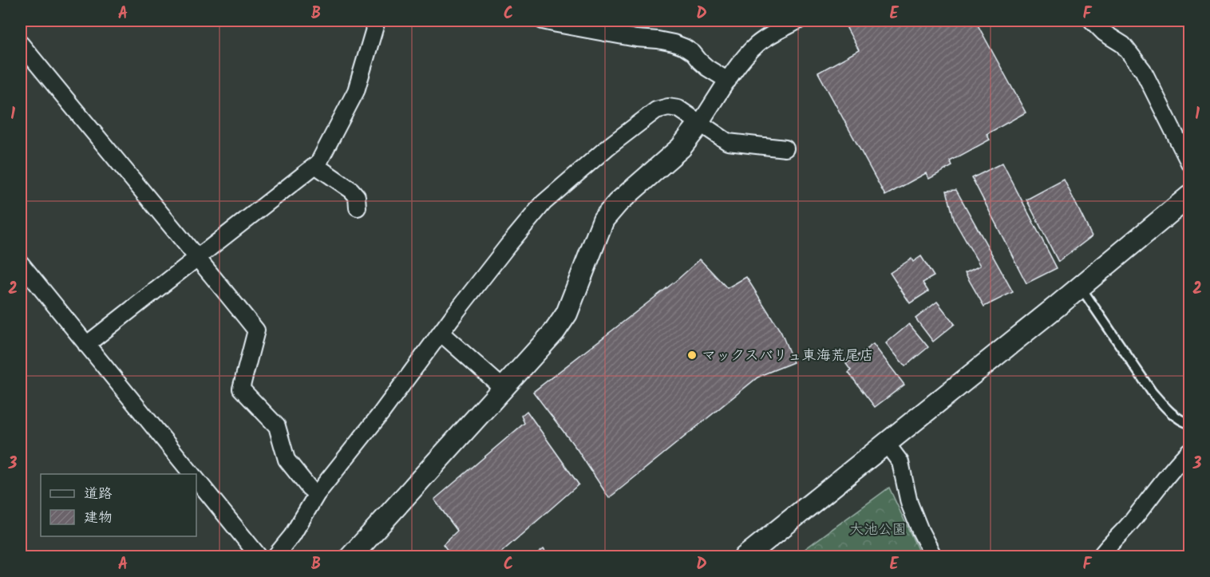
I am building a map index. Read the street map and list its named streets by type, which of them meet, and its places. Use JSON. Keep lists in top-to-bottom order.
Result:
{
  "parks": ["大池公園"],
  "places": ["マックスバリュ東海荒尾店"],
  "legend": ["道路", "建物"],
  "grid": {
    "columns": [
      "A",
      "B",
      "C",
      "D",
      "E",
      "F"
    ],
    "rows": ["1", "2", "3"]
  }
}
